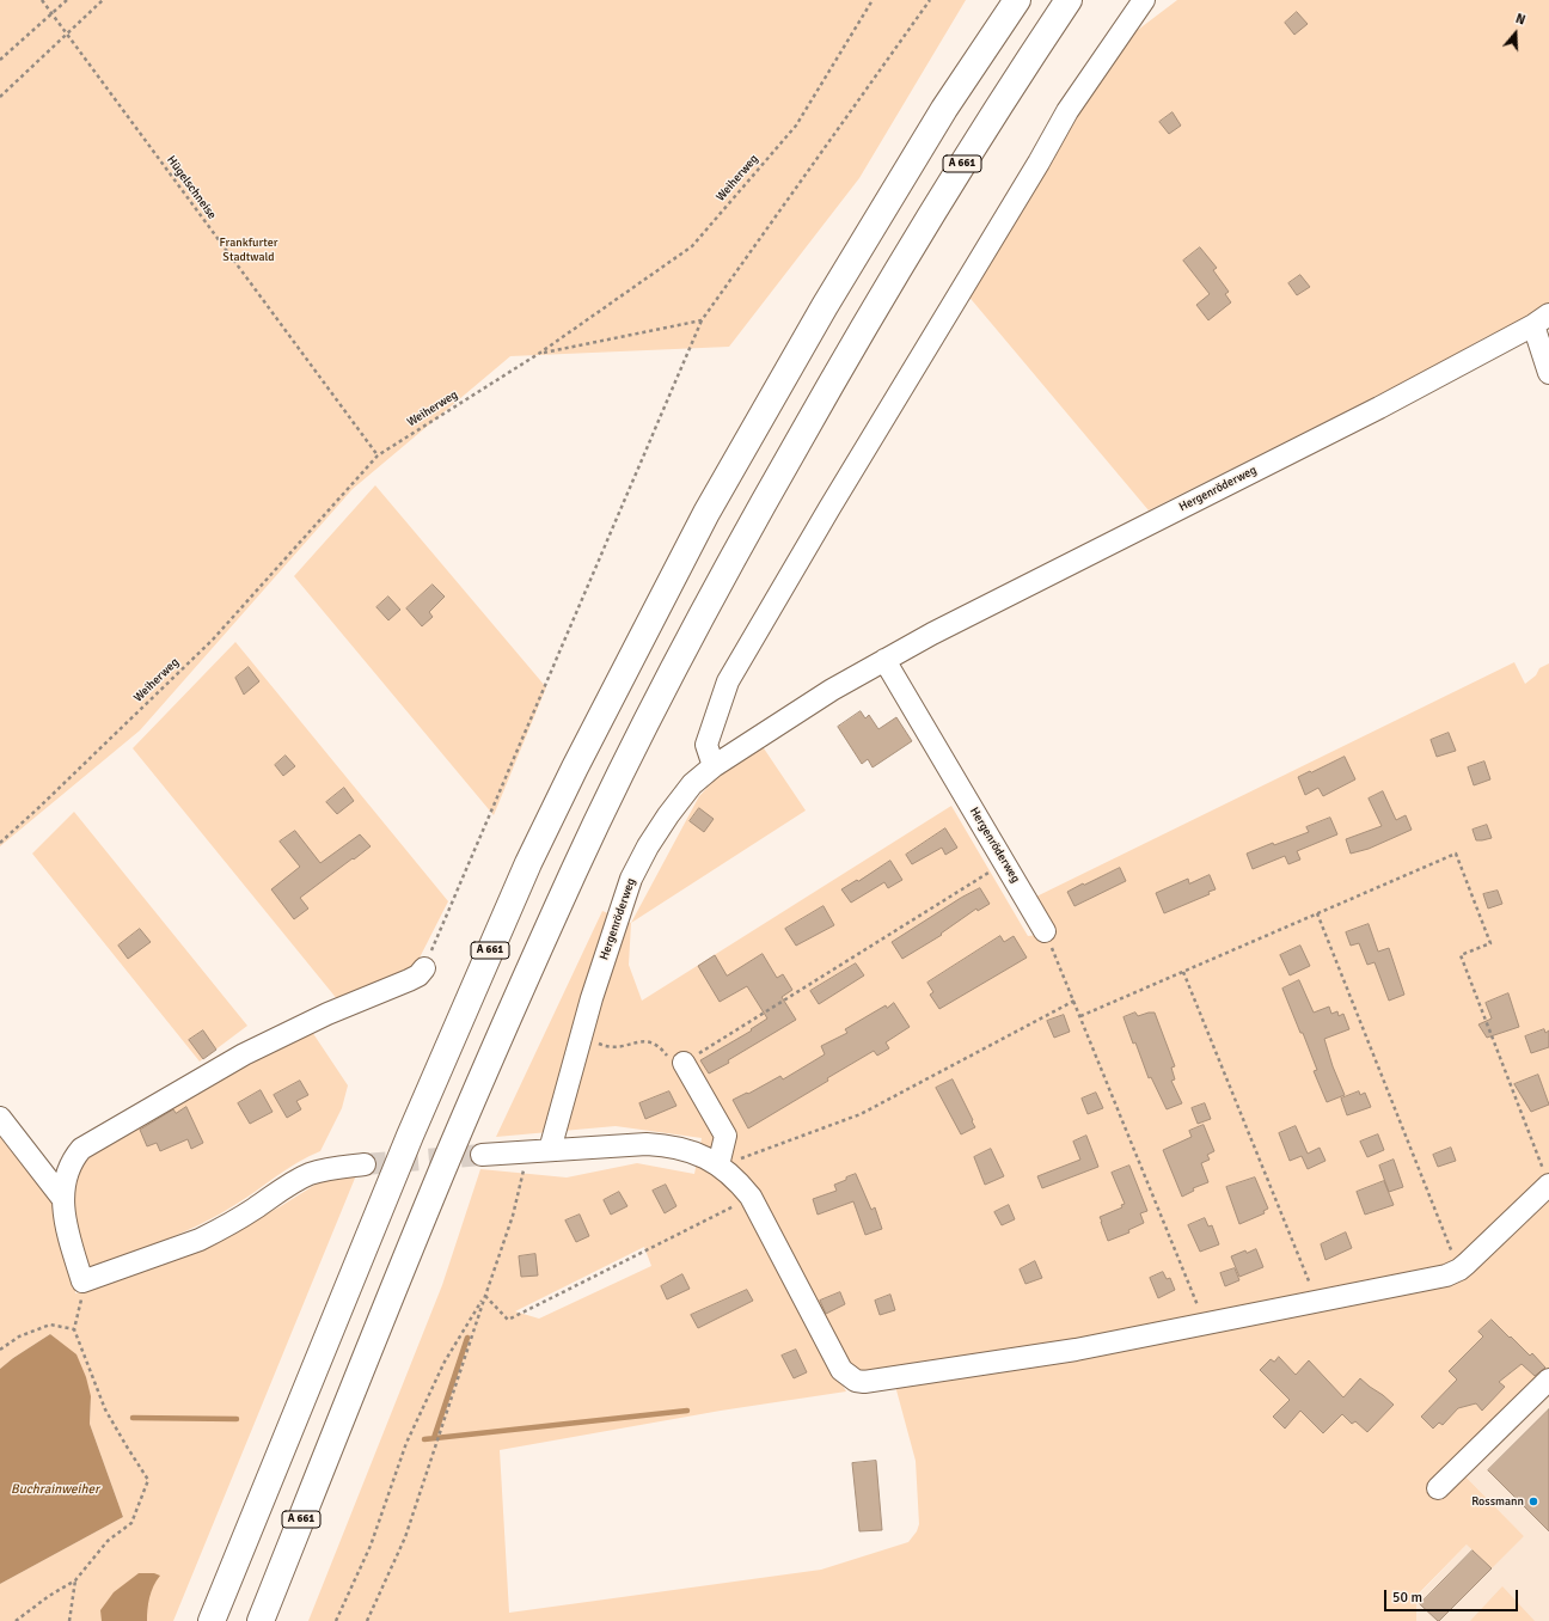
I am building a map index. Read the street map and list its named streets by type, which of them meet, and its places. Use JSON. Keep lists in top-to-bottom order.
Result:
{
  "streets": {
    "highway": ["A 661"],
    "street": ["Hergenröderweg"],
    "path": ["Weiherweg", "Hügelschneise"]
  },
  "crossings": [
    ["Weiherweg", "Hügelschneise"]
  ],
  "water": ["Buchrainweiher"],
  "parks": ["Frankfurter Stadtwald"],
  "places": ["Rossmann"],
  "scale_bar": "50 m",
  "north": "top"
}
